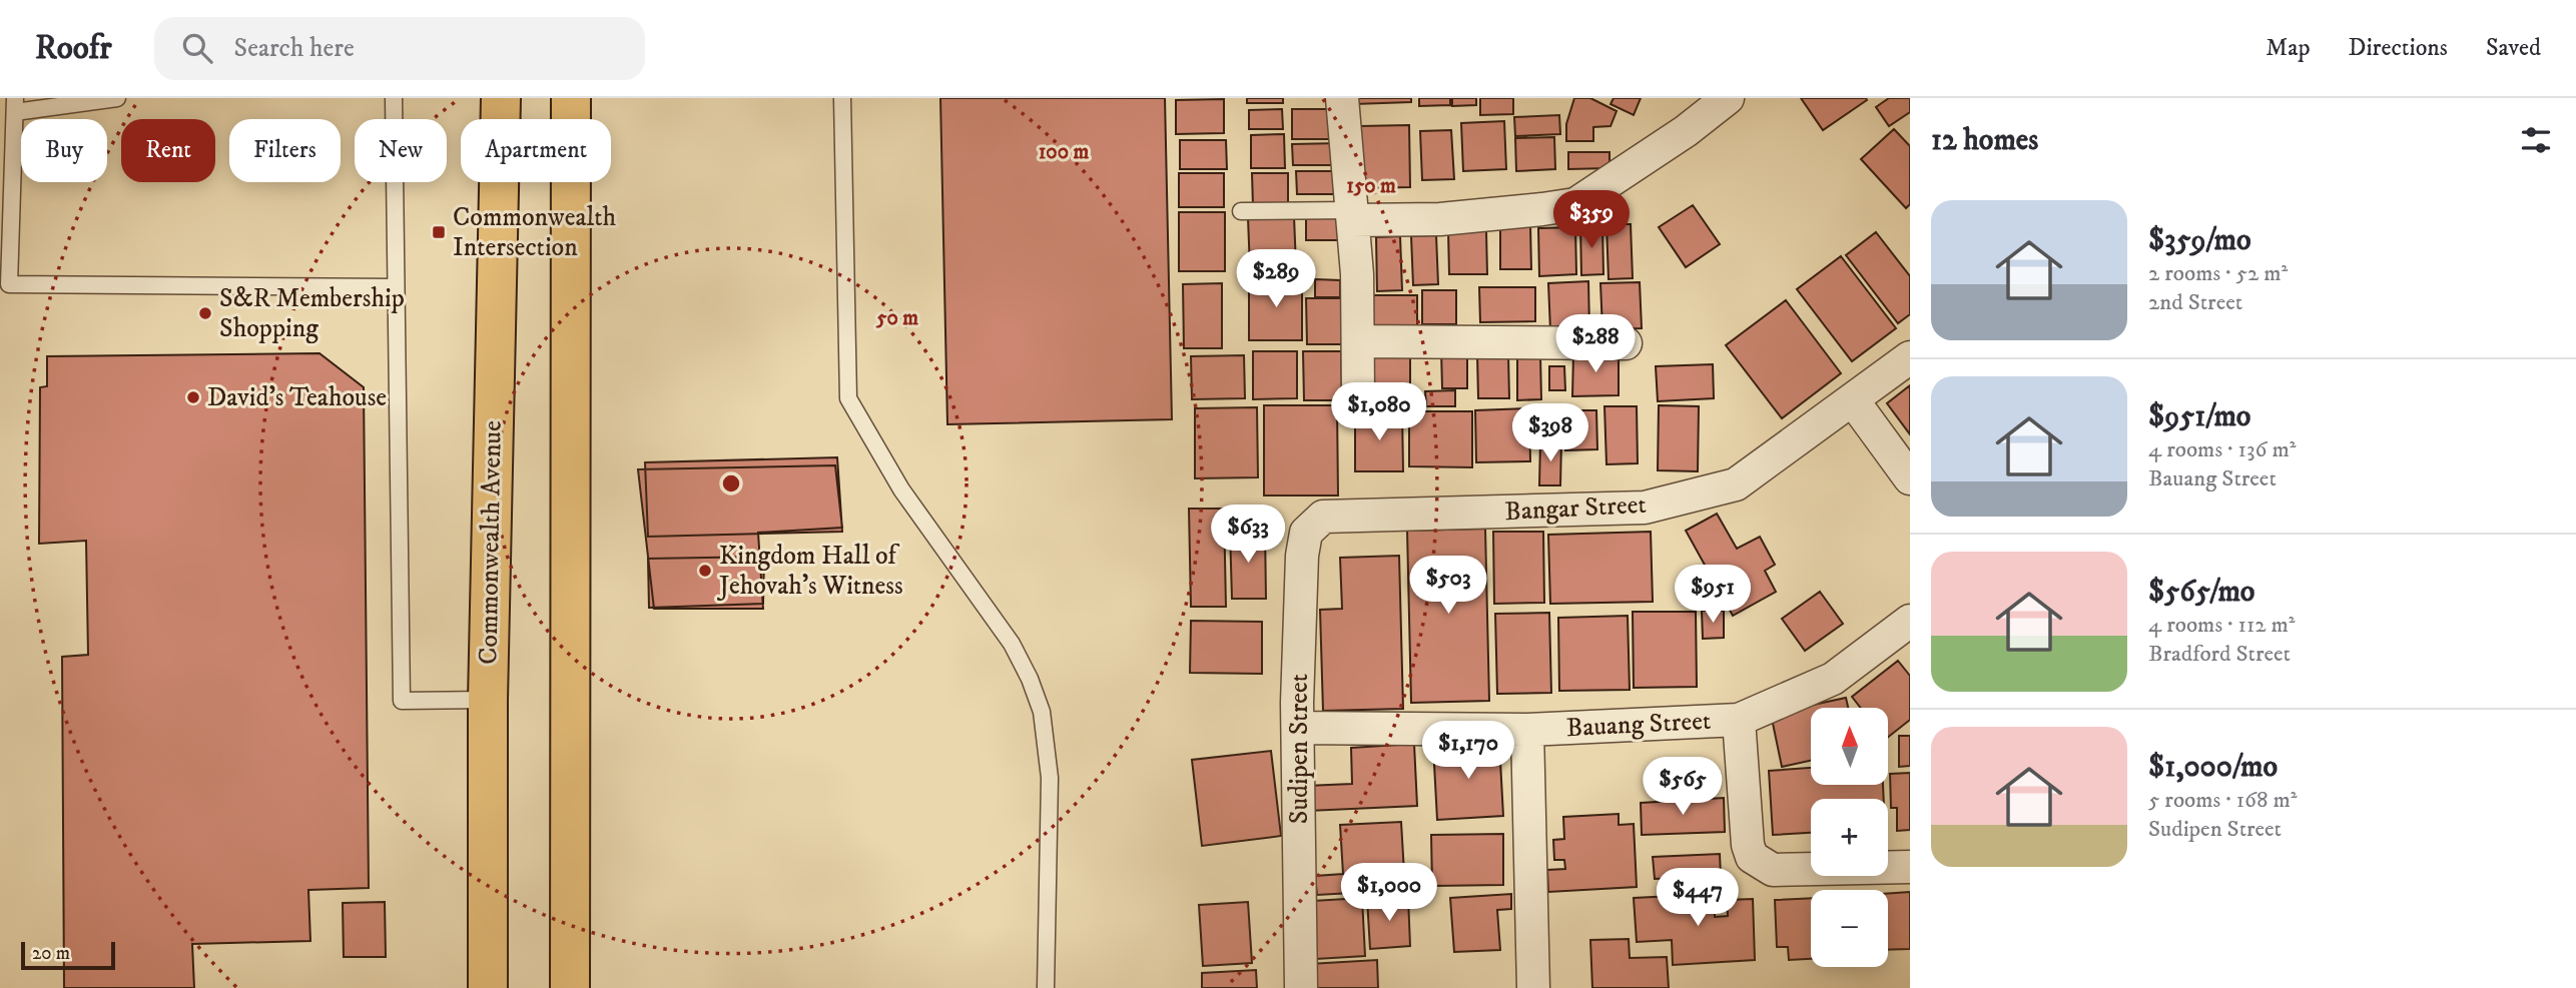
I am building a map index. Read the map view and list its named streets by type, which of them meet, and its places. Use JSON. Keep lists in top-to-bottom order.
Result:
{
  "streets": {
    "main road": ["Commonwealth Avenue"],
    "street": ["Bangar Street", "Bauang Street", "Sudipen Street"]
  },
  "crossings": [
    ["Bangar Street", "Sudipen Street"],
    ["Bauang Street", "Sudipen Street"]
  ],
  "places": {
    "transit": ["Commonwealth Intersection"],
    "other": ["S&R Membership Shopping", "David's Teahouse", "Kingdom Hall of Jehovah's Witness"]
  },
  "scale_bar": "20 m",
  "north": "top",
  "page": {
    "header": "Roofr",
    "search": "Search here",
    "nav": ["Map", "Directions", "Saved"],
    "heading": "12 homes",
    "chip": [
      "Buy",
      "Rent",
      "Filters",
      "New",
      "Apartment"
    ],
    "list": [
      {
        "name": "$359/mo",
        "note": "2 rooms · 52 m² · 2nd Street"
      },
      {
        "name": "$951/mo",
        "note": "4 rooms · 136 m² · Bauang Street"
      },
      {
        "name": "$565/mo",
        "note": "4 rooms · 112 m² · Bradford Street"
      },
      {
        "name": "$1,000/mo",
        "note": "5 rooms · 168 m² · Sudipen Street"
      }
    ],
    "price": [
      "$359",
      "$289",
      "$288",
      "$1,080",
      "$398",
      "$633",
      "$503",
      "$951",
      "$1,170",
      "$565",
      "$1,000",
      "$447"
    ],
    "map_buttons": ["+", "−"],
    "scale": "20 m"
  },
  "rings": ["100 m", "150 m", "50 m"]
}
